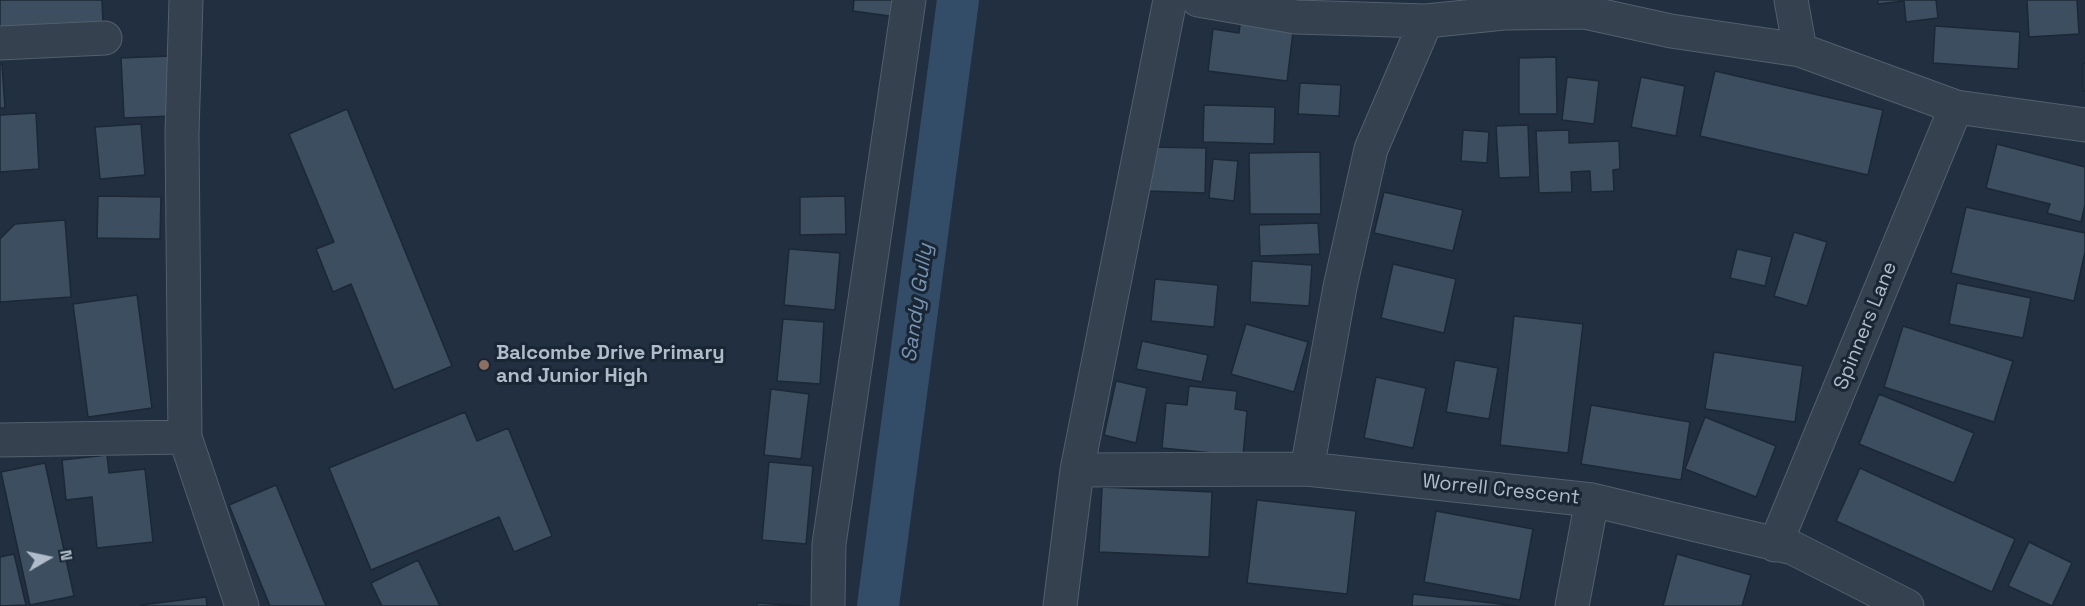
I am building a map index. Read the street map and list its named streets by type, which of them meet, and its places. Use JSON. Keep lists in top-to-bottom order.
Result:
{
  "streets": {
    "street": ["Spinners Lane", "Worrell Crescent"]
  },
  "crossings": [
    ["Spinners Lane", "Worrell Crescent"]
  ],
  "water": ["Sandy Gully"],
  "places": ["Balcombe Drive Primary and Junior High"],
  "north": "right"
}
